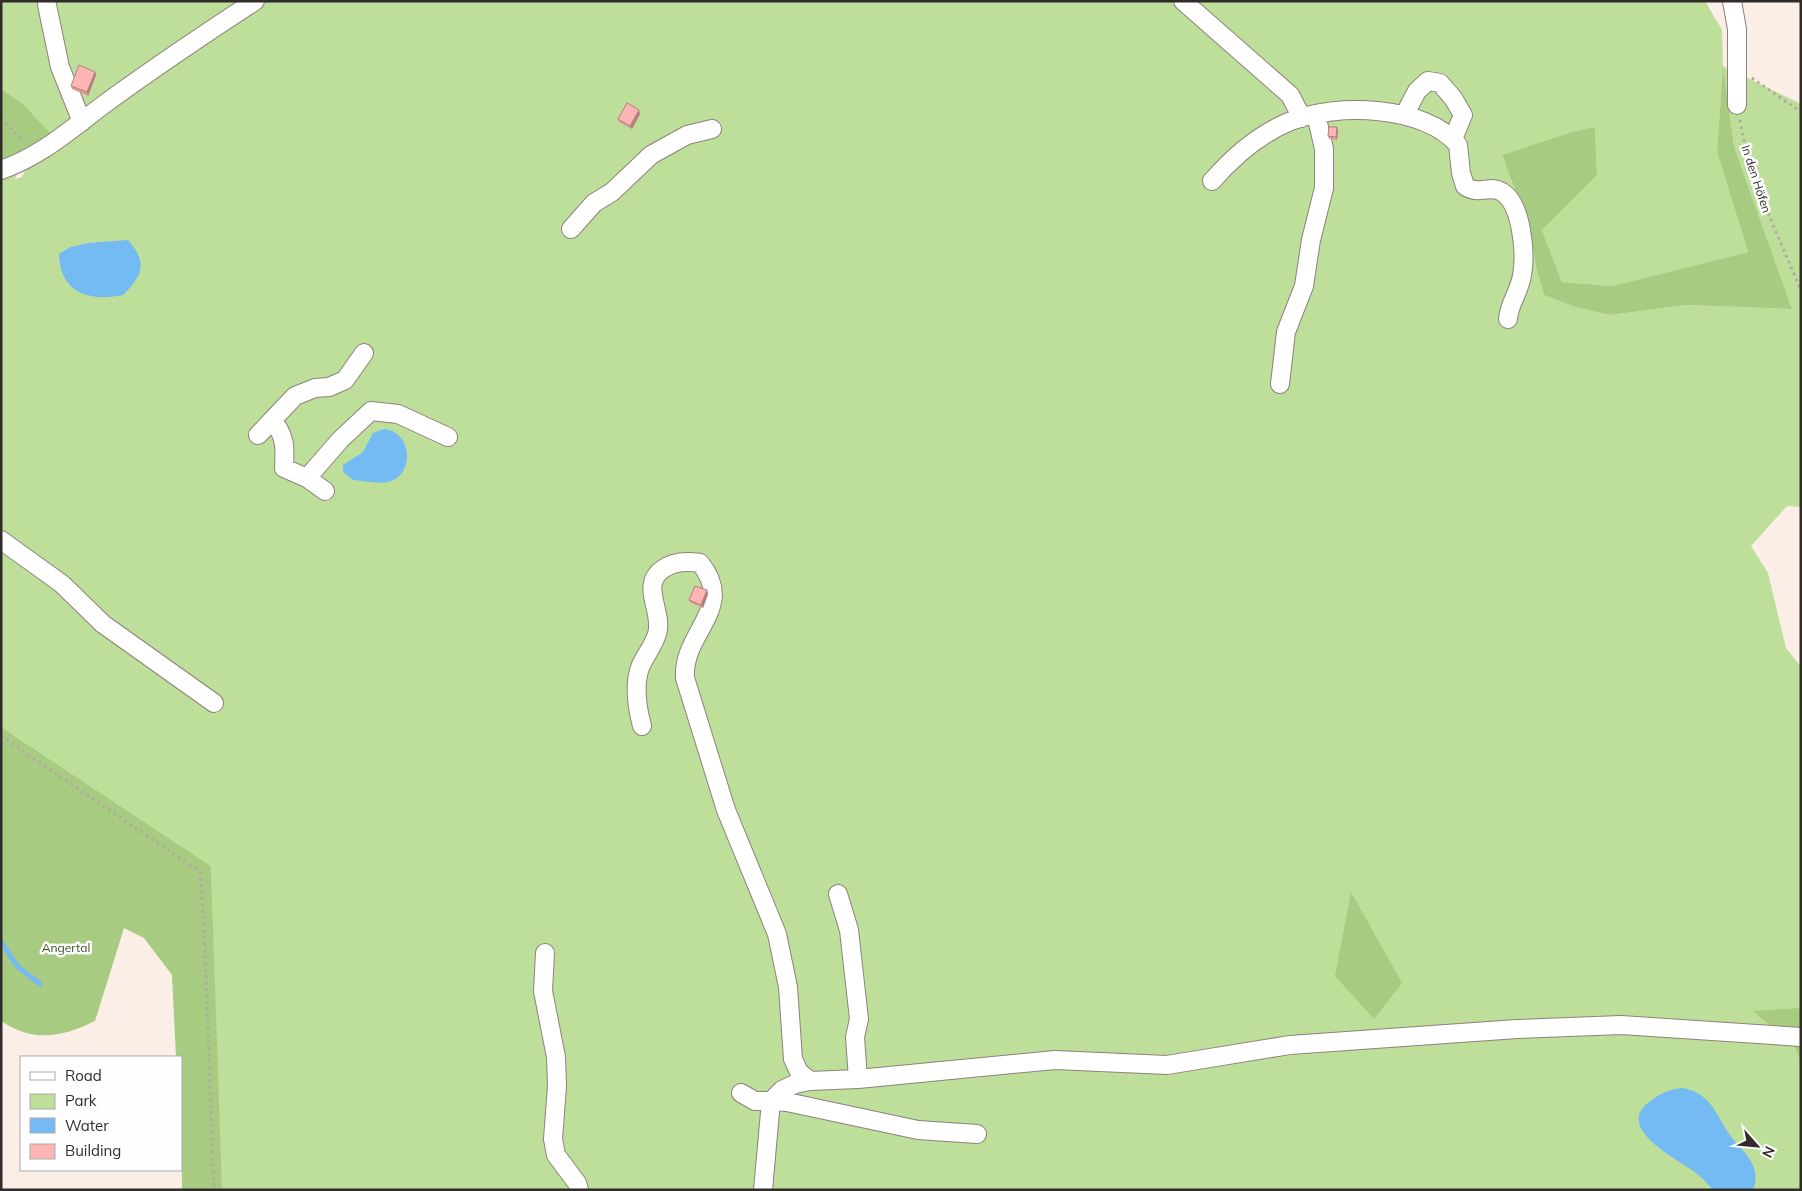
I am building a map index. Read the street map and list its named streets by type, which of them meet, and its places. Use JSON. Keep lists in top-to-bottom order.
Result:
{
  "streets": {
    "path": ["In den Höfen"]
  },
  "parks": ["Angertal"],
  "legend": [
    "Road",
    "Park",
    "Water",
    "Building"
  ],
  "north": "bottom right"
}
